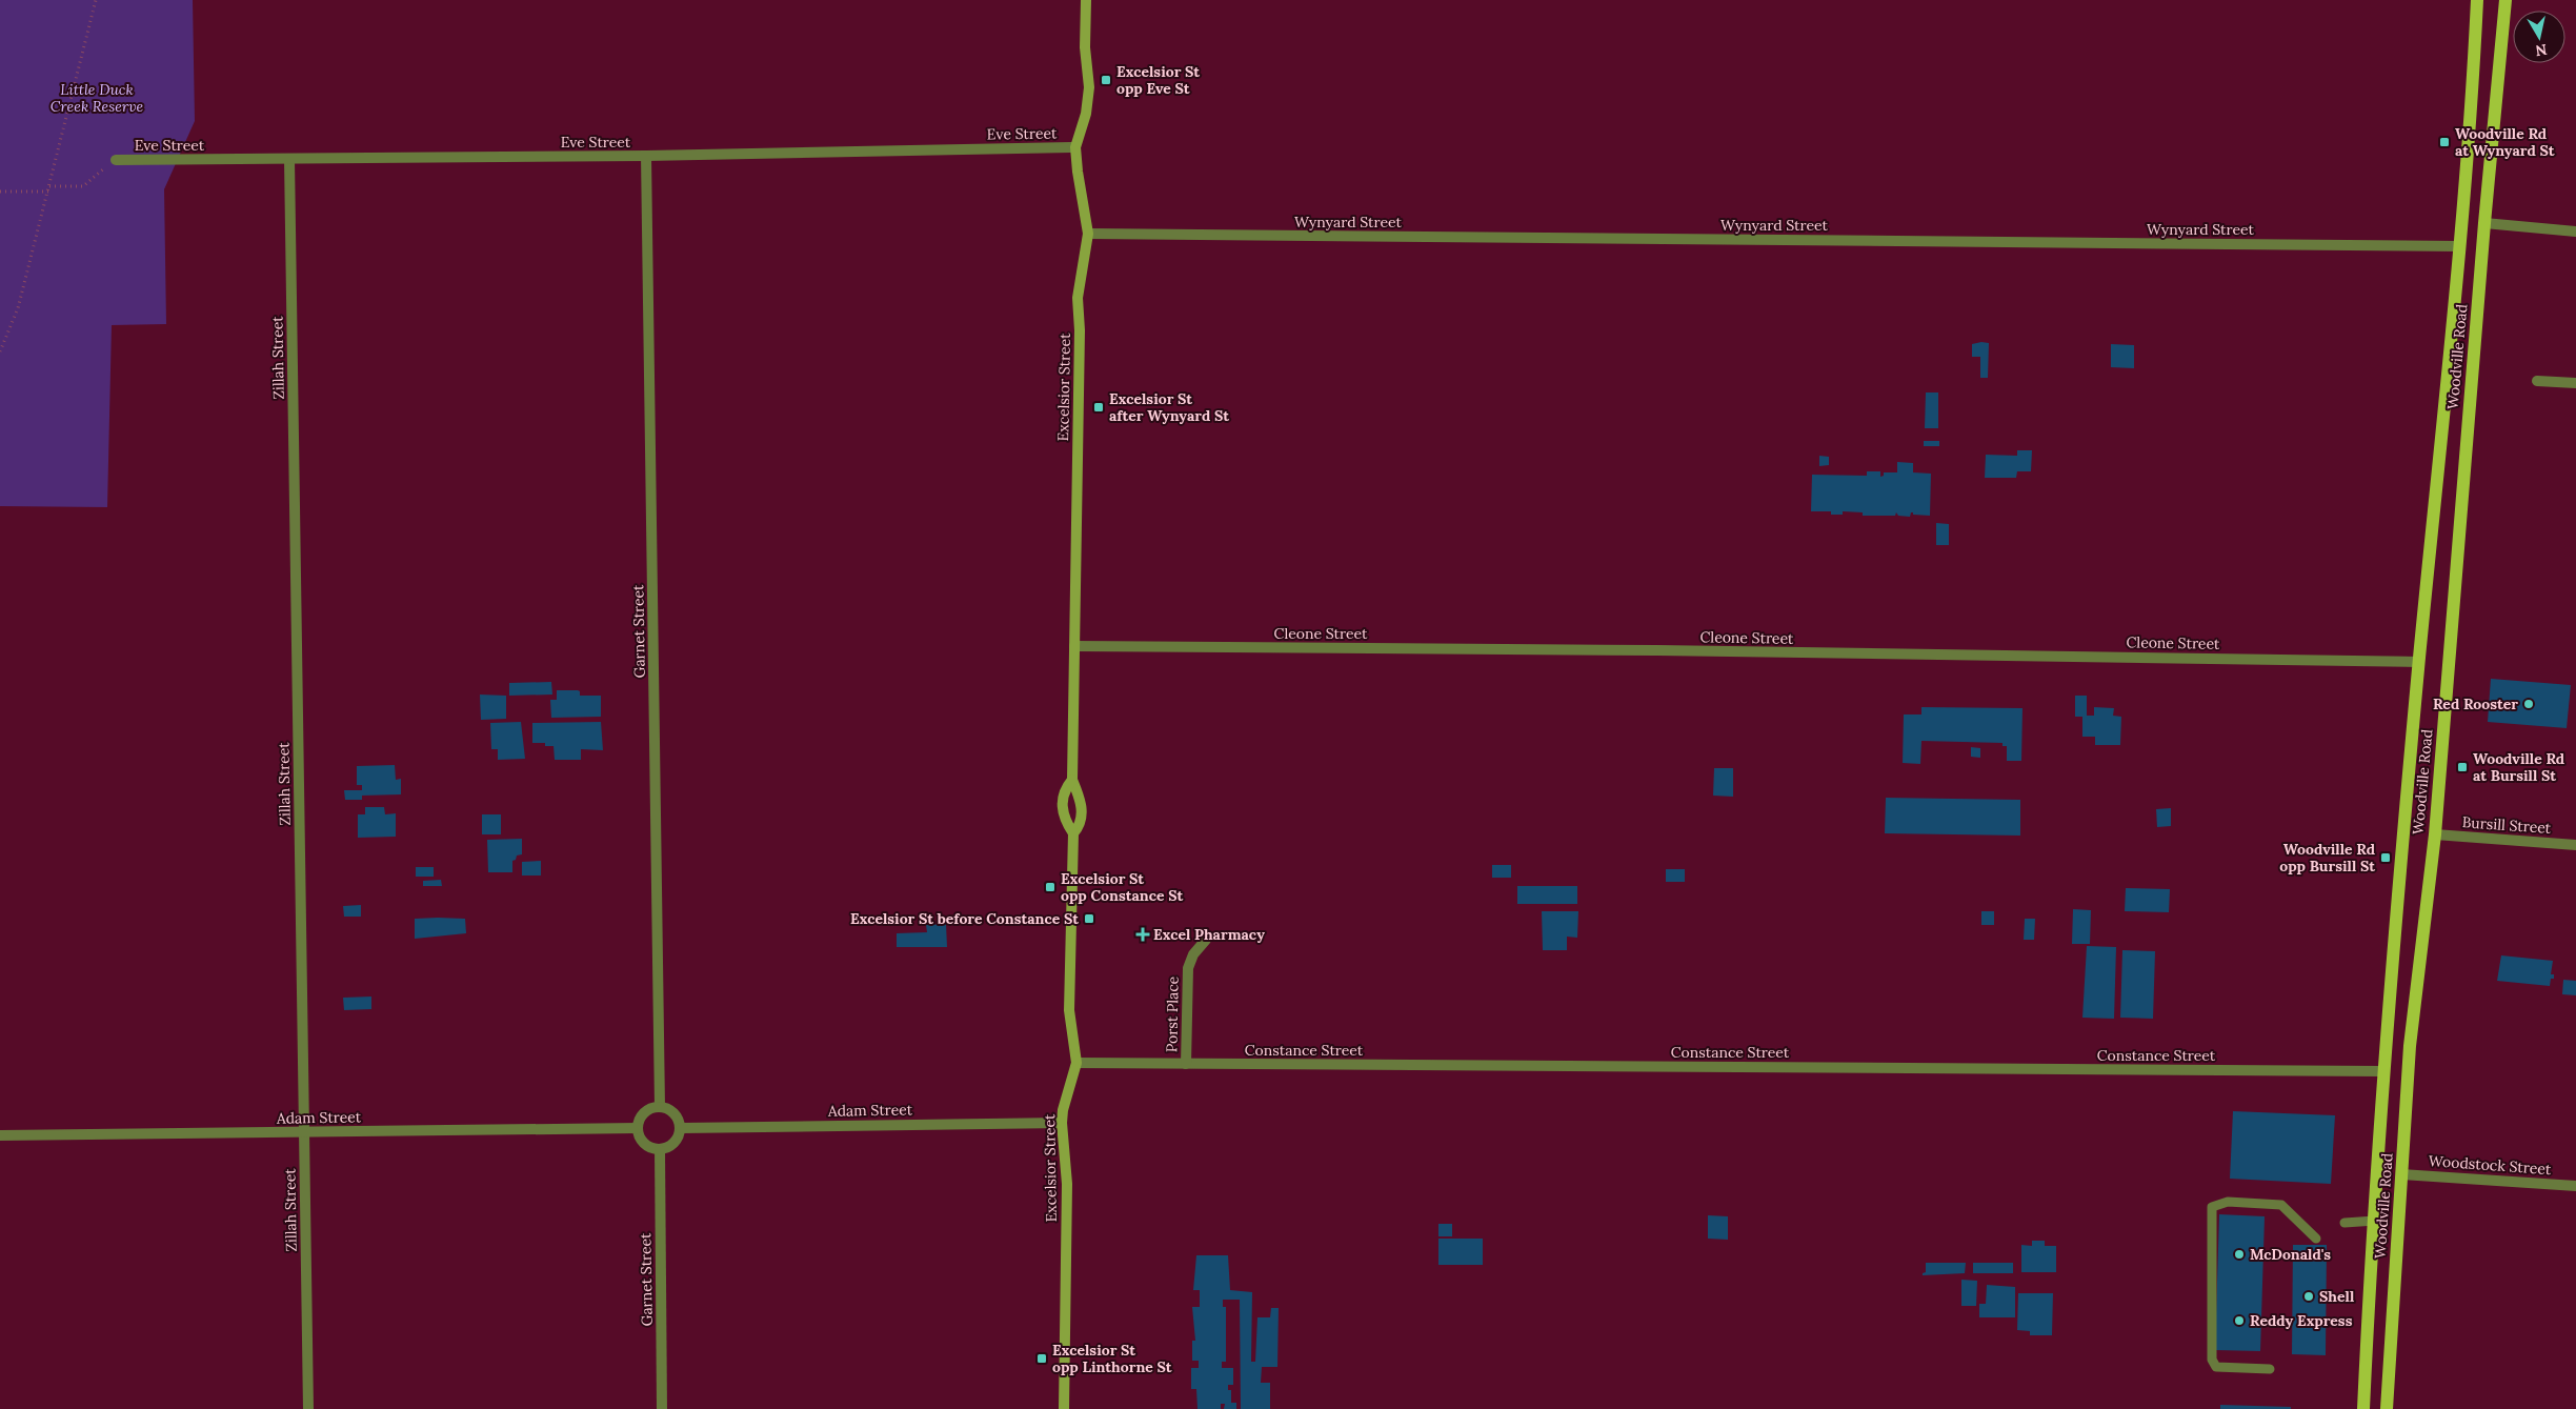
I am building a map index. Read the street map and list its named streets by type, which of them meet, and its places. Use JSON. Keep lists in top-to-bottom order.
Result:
{
  "streets": {
    "main road": ["Woodville Road"],
    "street": [
      "Eve Street",
      "Wynyard Street",
      "Zillah Street",
      "Excelsior Street",
      "Garnet Street",
      "Cleone Street",
      "Bursill Street",
      "Porst Place",
      "Constance Street",
      "Adam Street",
      "Woodstock Street"
    ]
  },
  "crossings": [
    ["Eve Street", "Zillah Street"],
    ["Eve Street", "Excelsior Street"],
    ["Eve Street", "Garnet Street"],
    ["Wynyard Street", "Woodville Road"],
    ["Wynyard Street", "Excelsior Street"],
    ["Woodville Road", "Cleone Street"],
    ["Woodville Road", "Bursill Street"],
    ["Woodville Road", "Constance Street"],
    ["Woodville Road", "Woodstock Street"],
    ["Zillah Street", "Adam Street"],
    ["Excelsior Street", "Cleone Street"],
    ["Excelsior Street", "Constance Street"],
    ["Excelsior Street", "Adam Street"],
    ["Garnet Street", "Adam Street"],
    ["Porst Place", "Constance Street"]
  ],
  "parks": ["Little Duck Creek Reserve"],
  "places": {
    "transit": [
      "Excelsior St opp Eve St",
      "Woodville Rd at Wynyard St",
      "Excelsior St after Wynyard St",
      "Woodville Rd at Bursill St",
      "Woodville Rd opp Bursill St",
      "Excelsior St opp Constance St",
      "Excelsior St before Constance St",
      "Excelsior St opp Linthorne St"
    ],
    "other": [
      "Red Rooster",
      "McDonald's",
      "Shell",
      "Reddy Express"
    ],
    "health": ["Excel Pharmacy"]
  },
  "north": "bottom"
}
